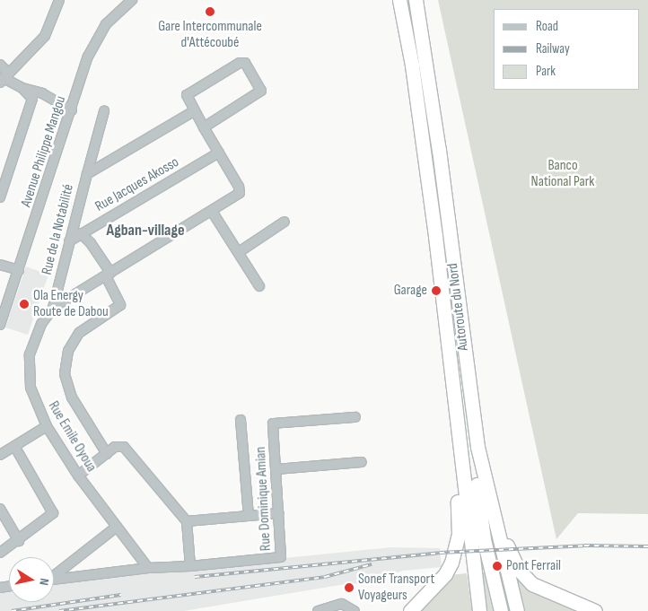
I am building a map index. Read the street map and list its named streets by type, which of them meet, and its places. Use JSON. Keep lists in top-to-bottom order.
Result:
{
  "streets": {
    "highway": ["Autoroute du Nord"],
    "street": [
      "Avenue Philippe Mangou",
      "Rue Jacques Akosso",
      "Rue de la Notabilité",
      "Rue Emile Oyoua",
      "Rue Dominique Amian"
    ]
  },
  "crossings": [
    ["Rue Jacques Akosso", "Rue de la Notabilité"],
    ["Rue Jacques Akosso", "Rue Emile Oyoua"],
    ["Rue de la Notabilité", "Rue Emile Oyoua"]
  ],
  "districts": ["Agban-village"],
  "parks": ["Banco National Park"],
  "places": [
    "Gare Intercommunale d'Attécoubé",
    "Garage",
    "Ola Energy Route de Dabou",
    "Pont Ferrail",
    "Sonef Transport Voyageurs"
  ],
  "legend": ["Road", "Railway", "Park"],
  "north": "right"
}
